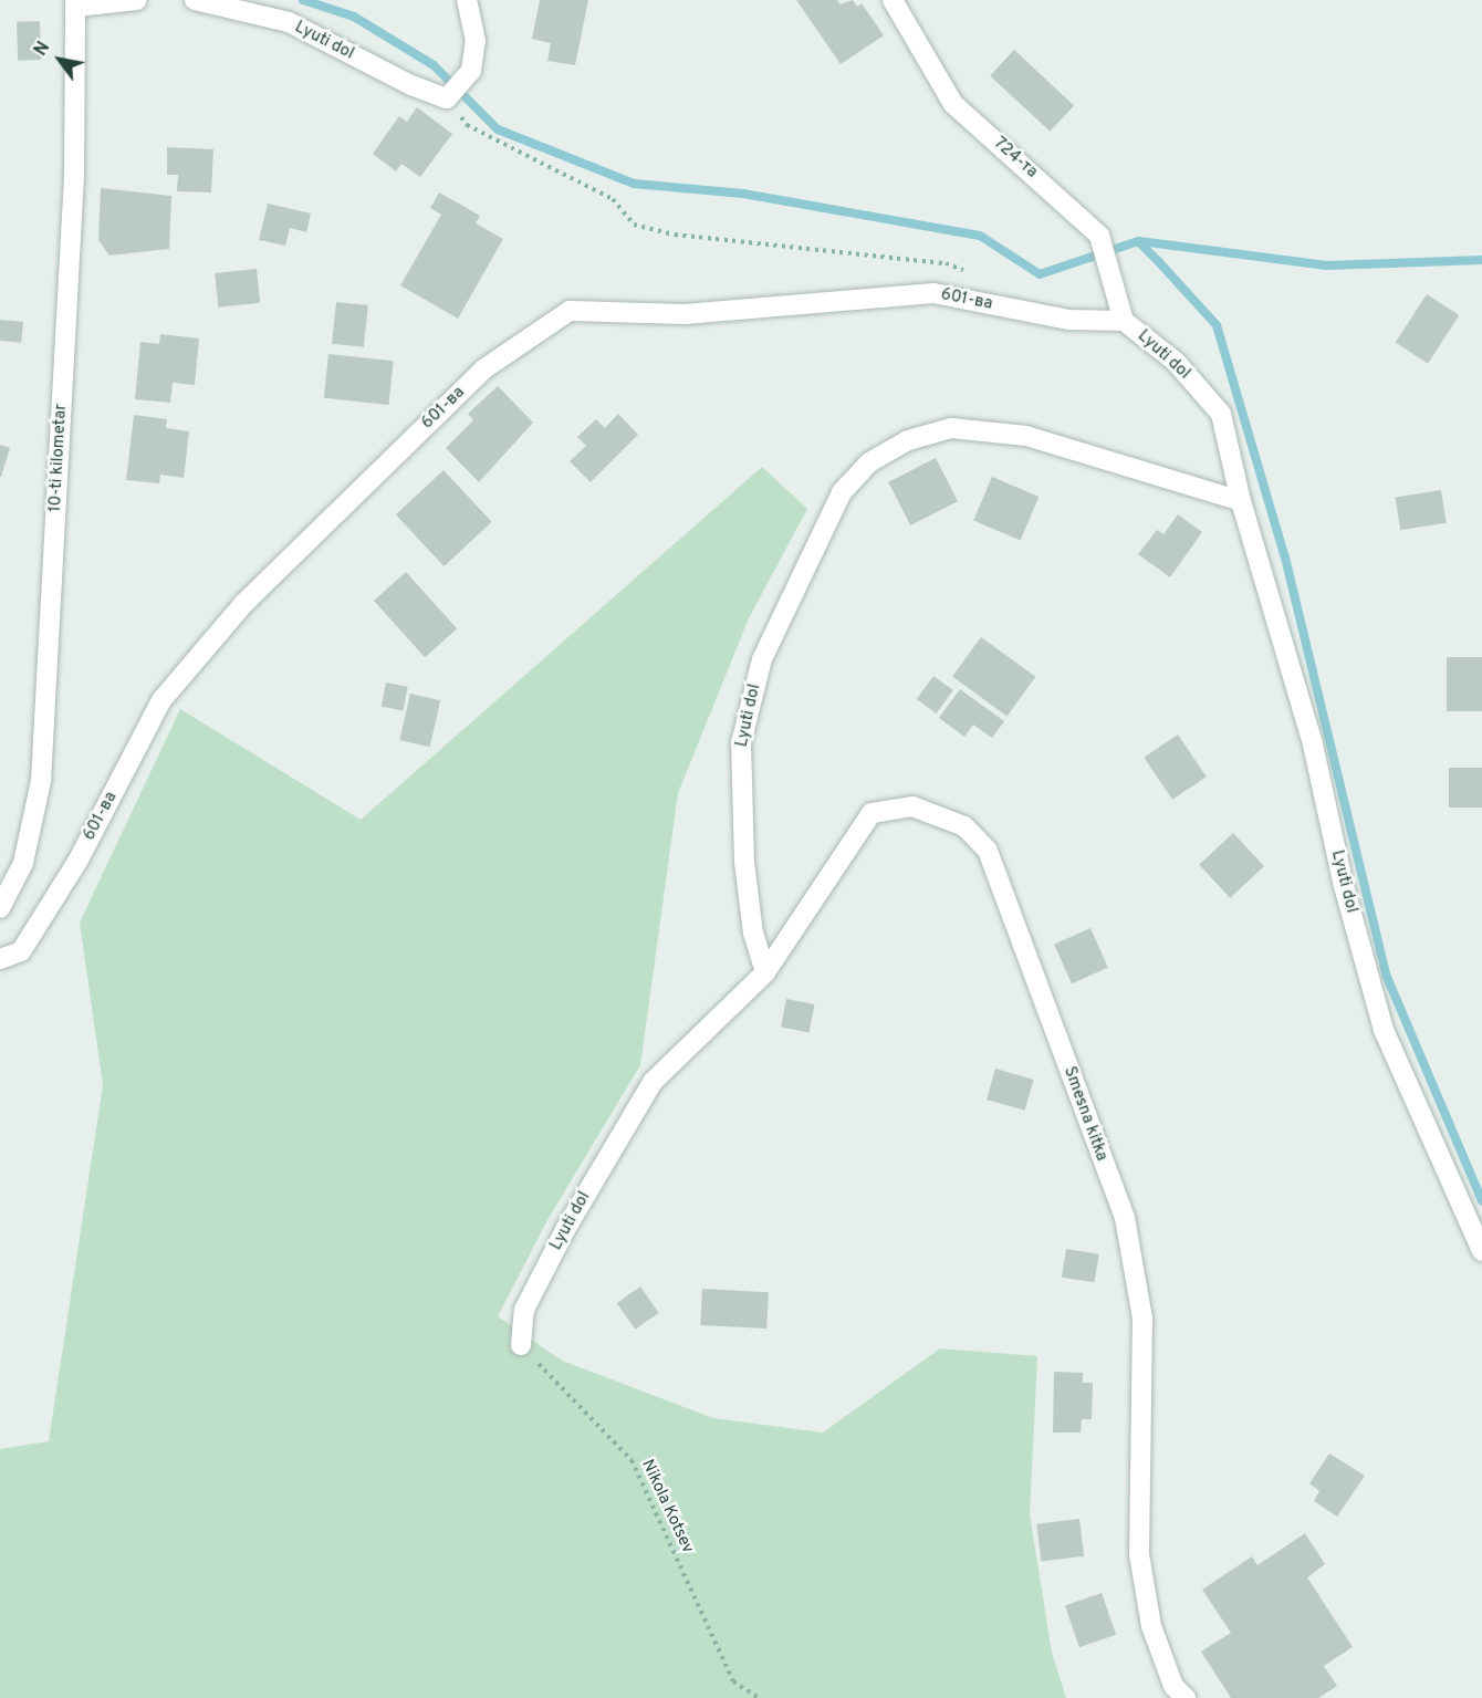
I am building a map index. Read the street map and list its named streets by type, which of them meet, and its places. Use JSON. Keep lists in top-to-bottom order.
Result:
{
  "streets": {
    "street": [
      "Lyuti dol",
      "724-та",
      "601-ва",
      "10-ti kilometar",
      "Smesna kitka"
    ],
    "path": ["Nikola Kotsev"]
  },
  "crossings": [
    ["Lyuti dol", "724-та"],
    ["Lyuti dol", "601-ва"],
    ["Lyuti dol", "Smesna kitka"],
    ["Lyuti dol", "Nikola Kotsev"],
    ["724-та", "601-ва"]
  ],
  "north": "top left"
}
